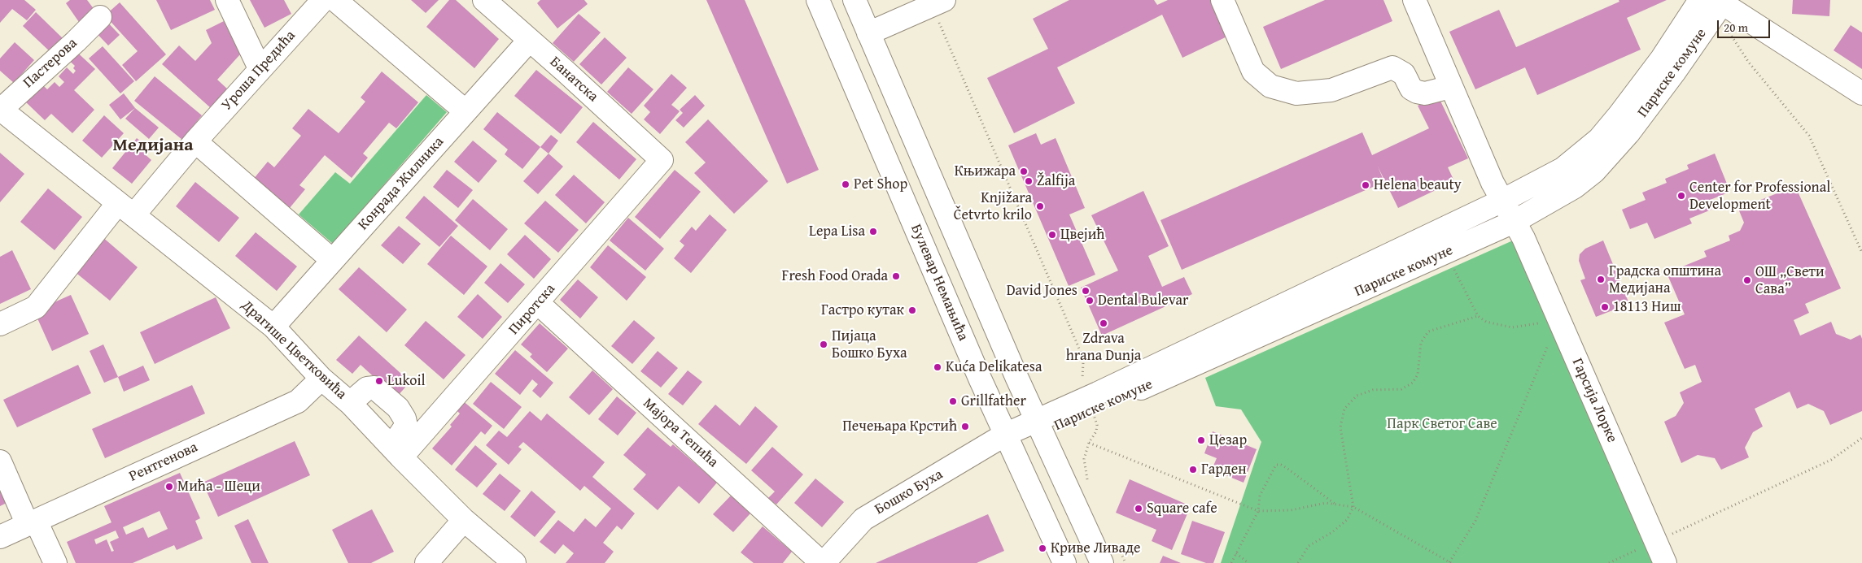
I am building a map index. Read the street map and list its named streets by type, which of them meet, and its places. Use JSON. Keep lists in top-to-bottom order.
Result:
{
  "streets": {
    "street": [
      "Пастерова",
      "Уроша Предића",
      "Париске комуне",
      "Банатска",
      "Конрада Жилника",
      "Булевар Немањића",
      "Пиротска",
      "Драгише Цветковића",
      "Гарсија Лорке",
      "Мајора Тепића",
      "Рентгенова",
      "Бошко Буха"
    ]
  },
  "crossings": [
    ["Пастерова", "Драгише Цветковића"],
    ["Уроша Предића", "Драгише Цветковића"],
    ["Париске комуне", "Булевар Немањића"],
    ["Париске комуне", "Гарсија Лорке"],
    ["Париске комуне", "Бошко Буха"],
    ["Банатска", "Конрада Жилника"],
    ["Банатска", "Пиротска"],
    ["Конрада Жилника", "Драгише Цветковића"],
    ["Булевар Немањића", "Бошко Буха"],
    ["Пиротска", "Драгише Цветковића"],
    ["Пиротска", "Мајора Тепића"],
    ["Драгише Цветковића", "Рентгенова"],
    ["Мајора Тепића", "Бошко Буха"]
  ],
  "districts": ["Медијана"],
  "parks": ["Парк Светог Саве"],
  "places": [
    "Књижара",
    "Žalfija",
    "Pet Shop",
    "Helena beauty",
    "Center for Professional Development",
    "Knjižara Četvrto krilo",
    "Lepa Lisa",
    "Цвејић",
    "Fresh Food Orada",
    "Градска општина Медијана",
    "ОШ „Свети Сава”",
    "David Jones",
    "Dental Bulevar",
    "18113 Ниш",
    "Гастро кутак",
    "Zdrava hrana Dunja",
    "Пијаца Бошко Буха",
    "Kuća Delikatesa",
    "Lukoil",
    "Grillfather",
    "Печењара Крстић",
    "Цезар",
    "Гарден",
    "Мића - Шеци",
    "Square cafe",
    "Криве Ливаде"
  ],
  "scale_bar": "20 m"
}
